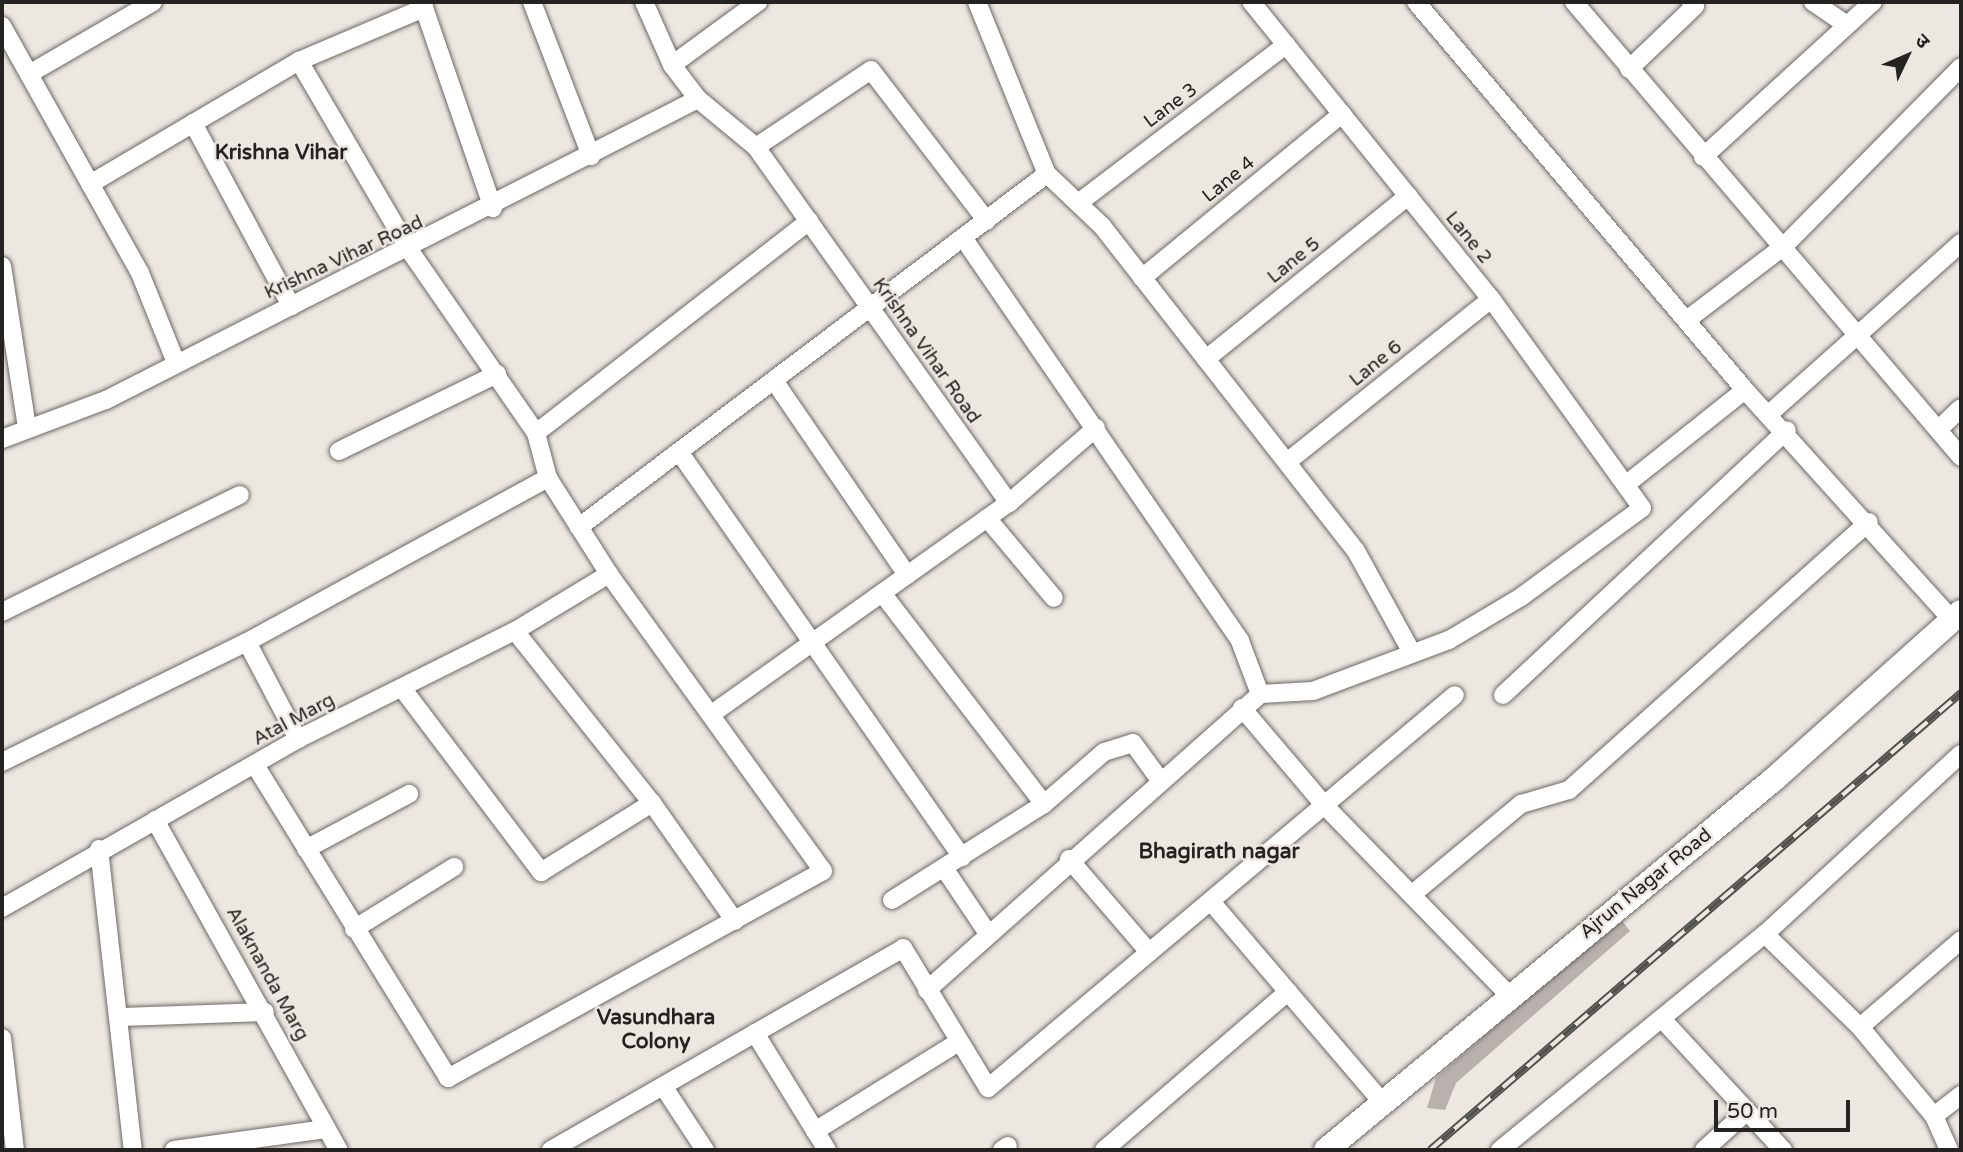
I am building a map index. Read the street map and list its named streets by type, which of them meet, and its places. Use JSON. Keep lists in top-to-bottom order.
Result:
{
  "streets": {
    "street": [
      "Lane 3",
      "Lane 4",
      "Lane 2",
      "Krishna Vihar Road",
      "Lane 5",
      "Lane 6",
      "Atal Marg",
      "Ajrun Nagar Road",
      "Alaknanda Marg"
    ]
  },
  "crossings": [
    ["Lane 3", "Lane 2"],
    ["Lane 4", "Lane 2"],
    ["Lane 2", "Lane 5"],
    ["Lane 2", "Lane 6"],
    ["Atal Marg", "Alaknanda Marg"]
  ],
  "districts": ["Krishna Vihar", "Bhagirath nagar", "Vasundhara Colony"],
  "scale_bar": "50 m",
  "north": "top right"
}
